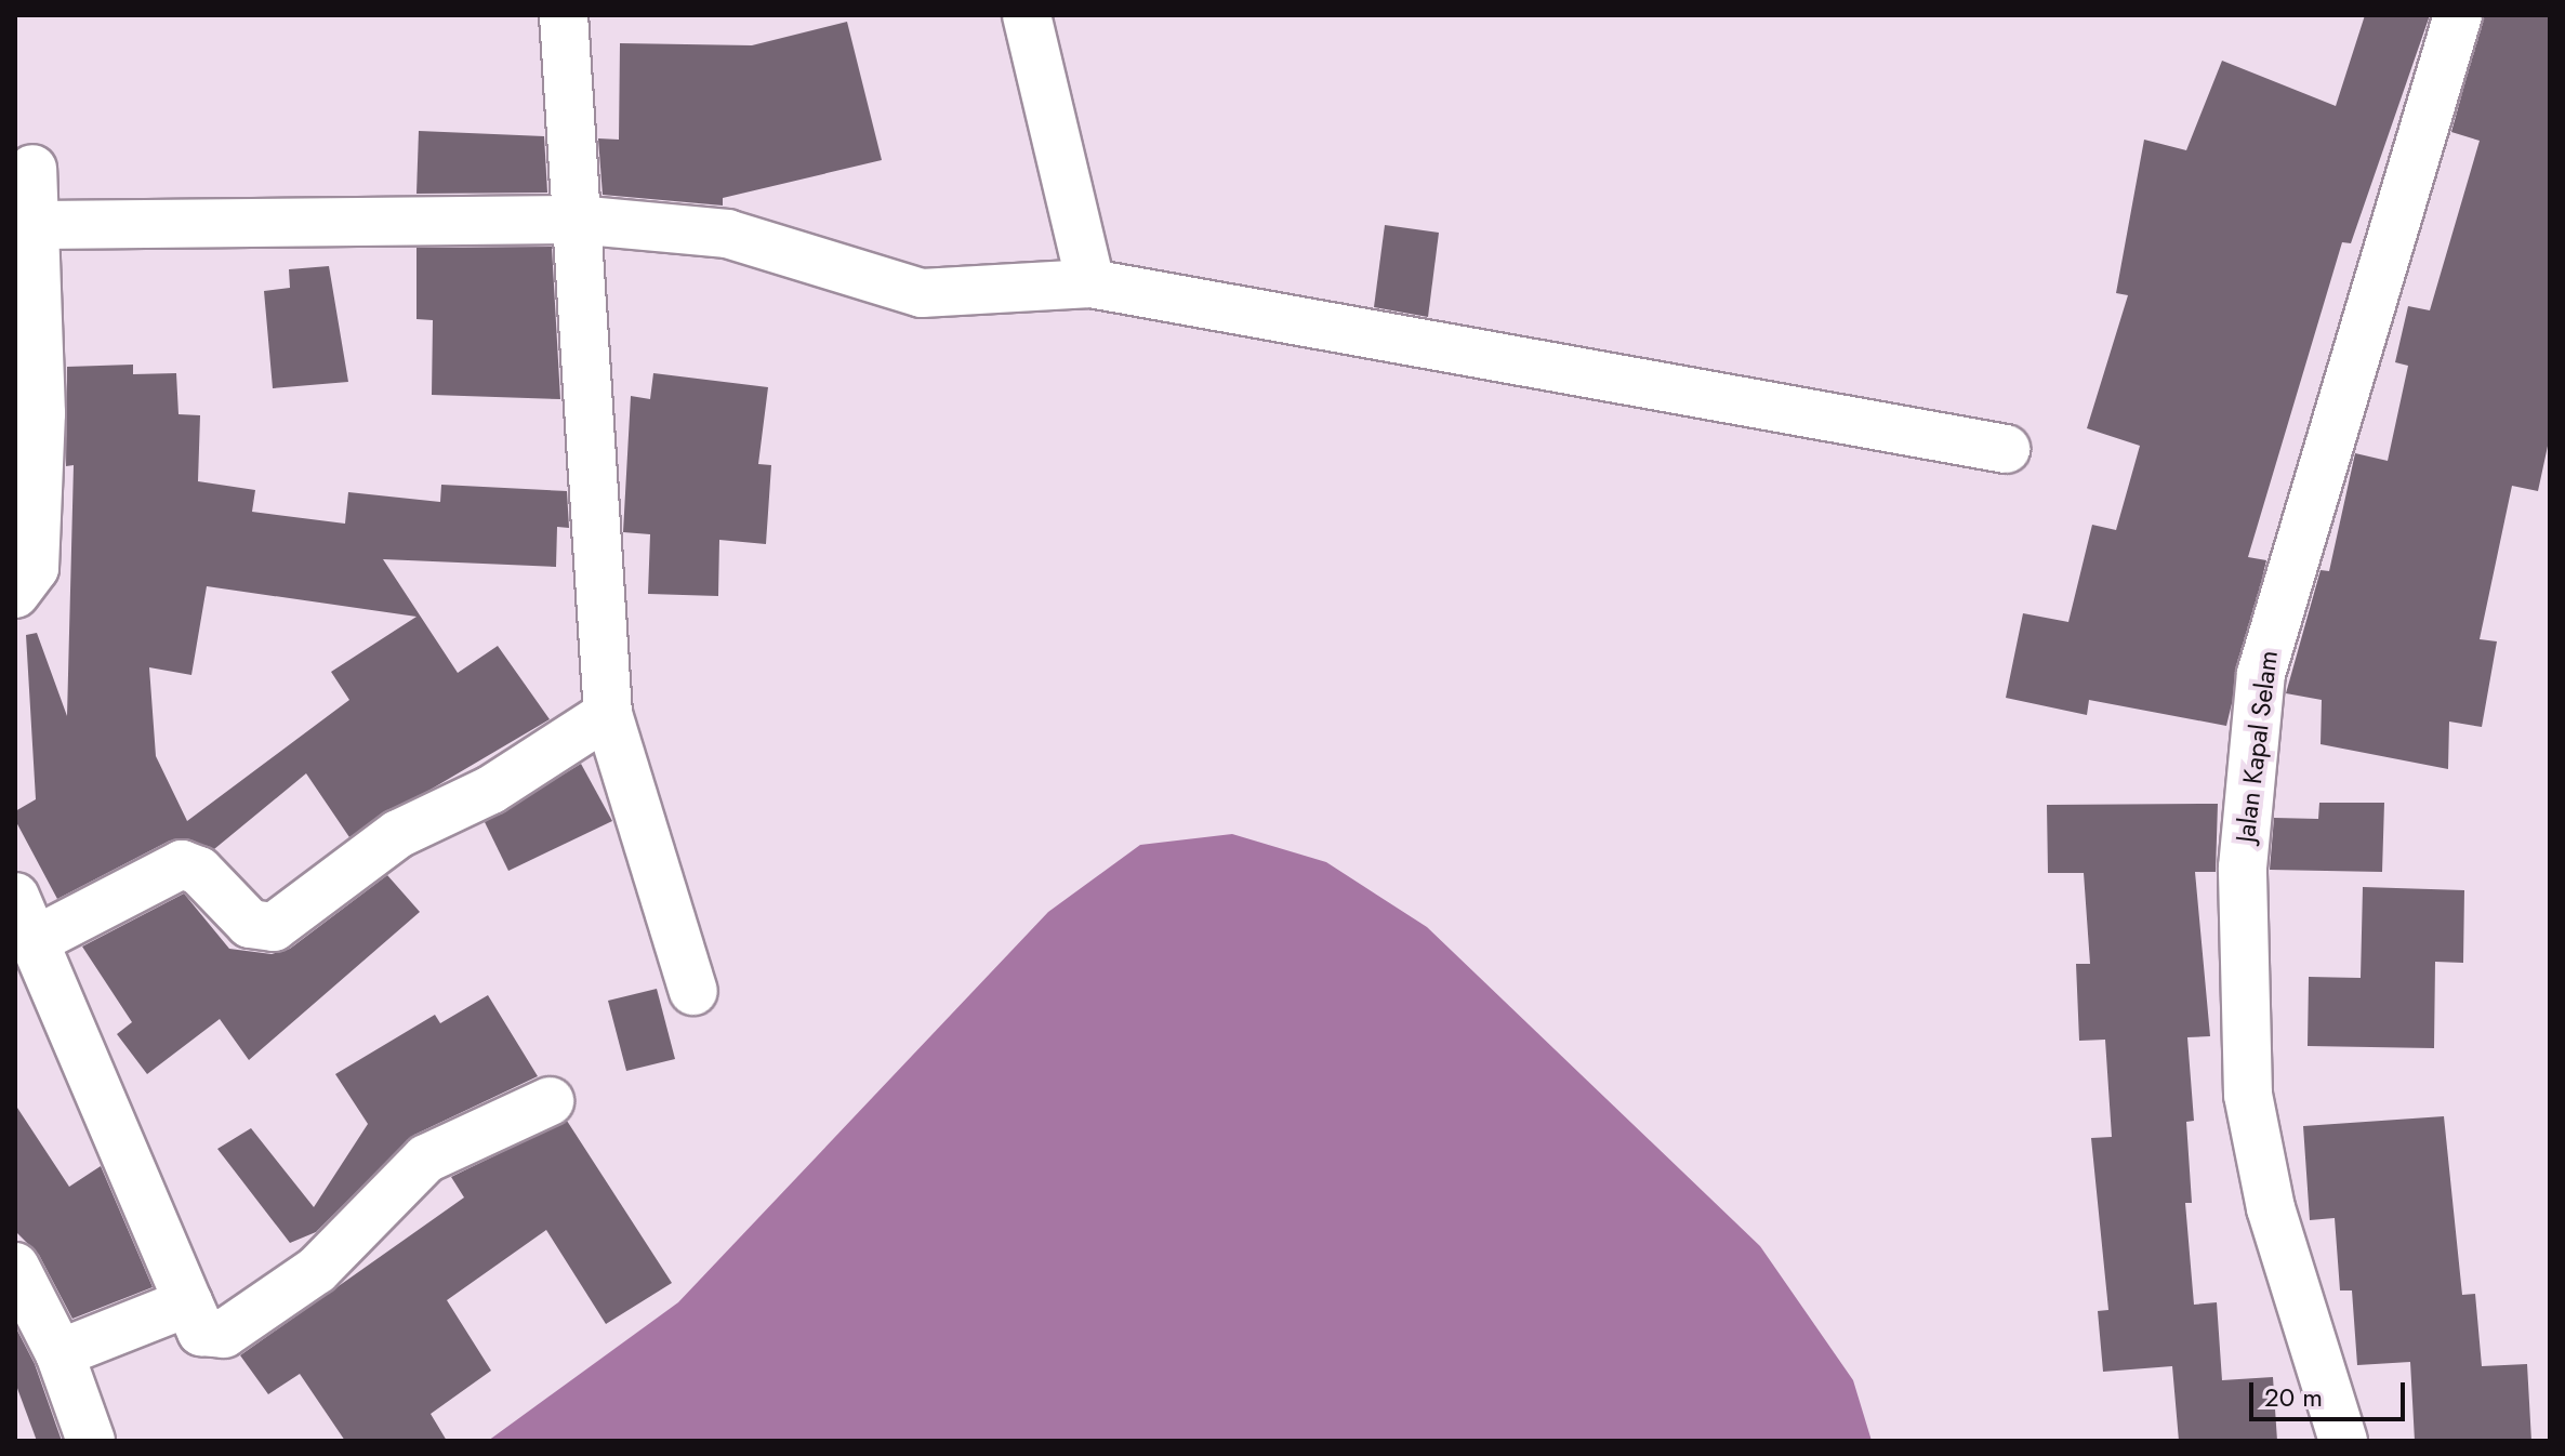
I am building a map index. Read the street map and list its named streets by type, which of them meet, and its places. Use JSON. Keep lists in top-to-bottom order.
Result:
{
  "streets": {
    "street": ["Jalan Kapal Selam"]
  },
  "scale_bar": "20 m"
}
